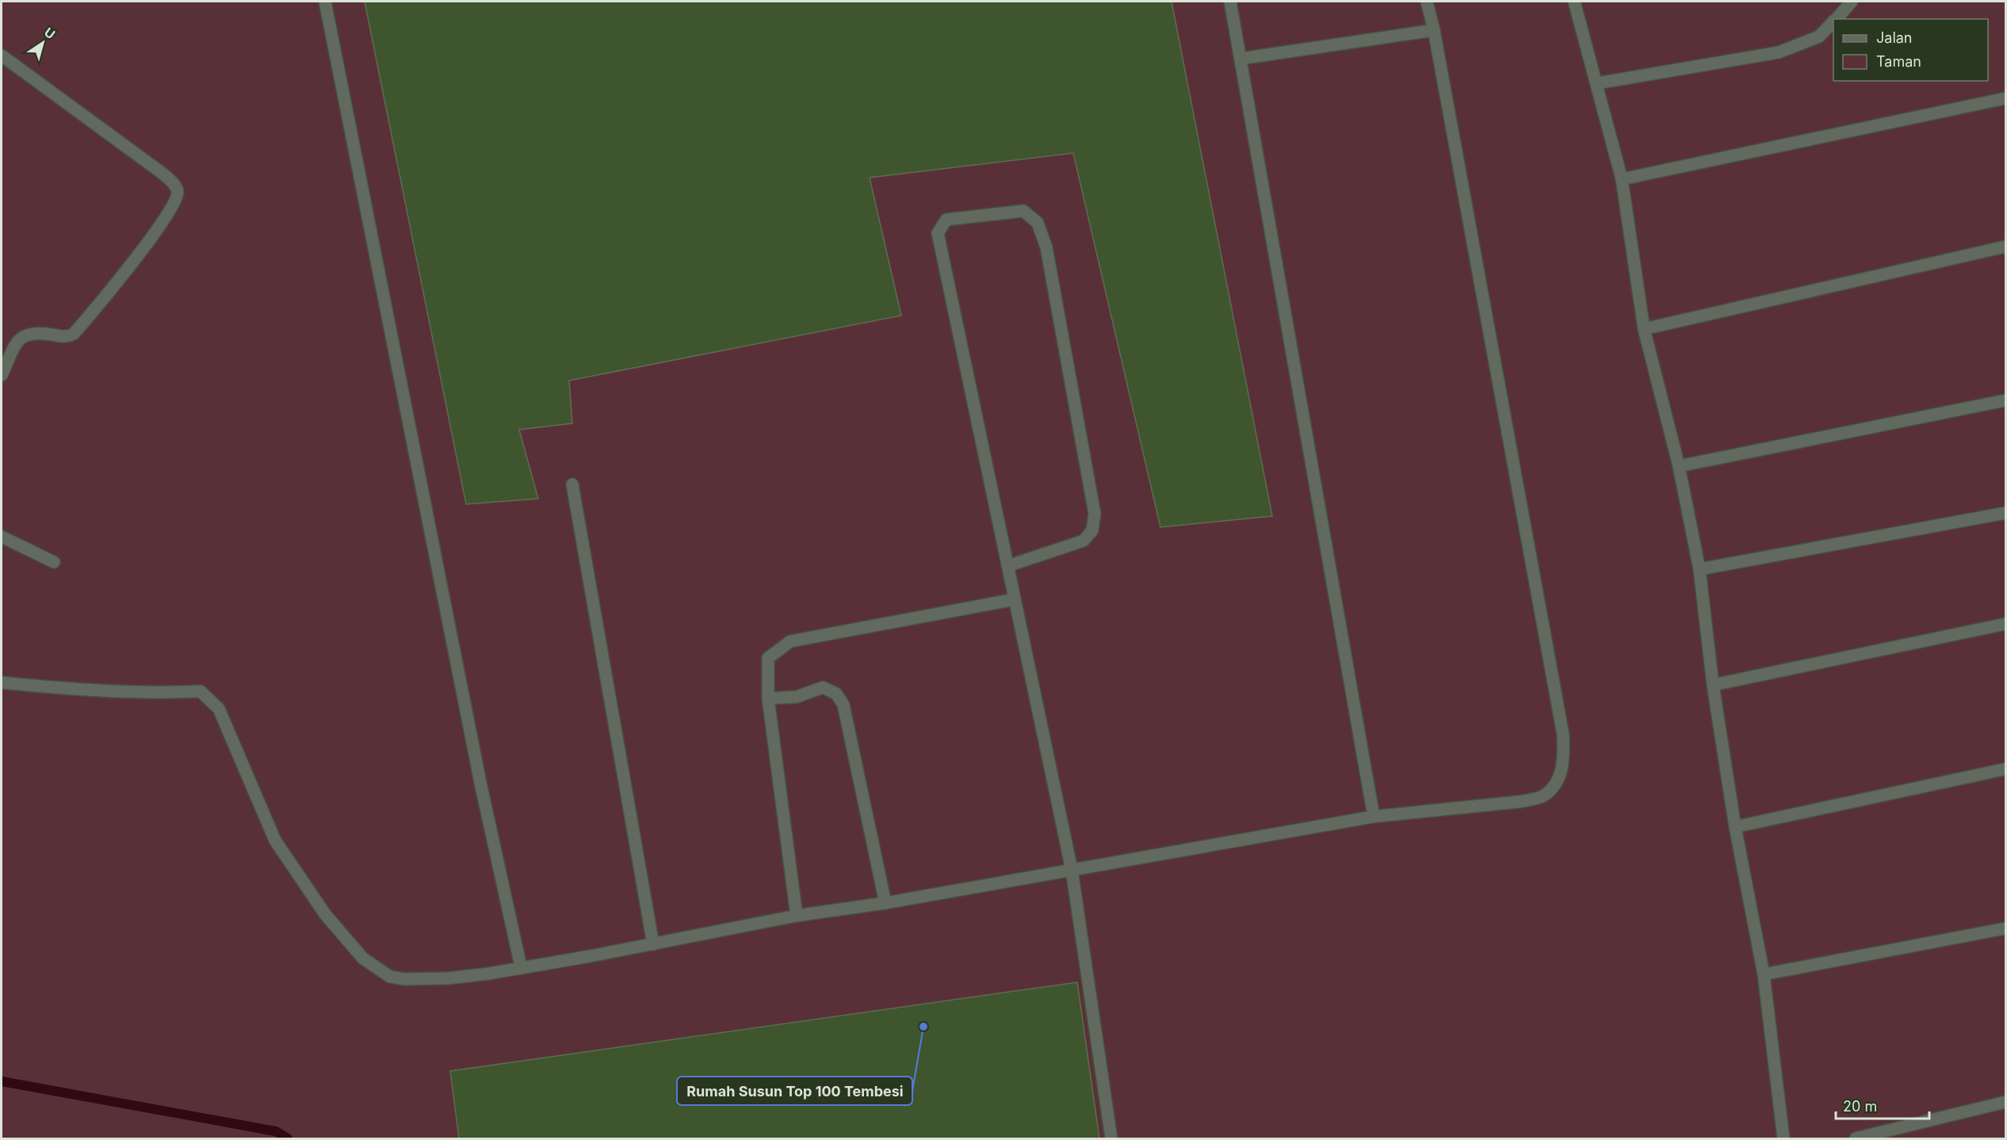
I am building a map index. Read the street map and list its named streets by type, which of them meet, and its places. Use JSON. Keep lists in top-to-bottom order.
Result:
{
  "places": ["Rumah Susun Top 100 Tembesi"],
  "legend": ["Jalan", "Taman"],
  "scale_bar": "20 m",
  "north": "top right"
}
